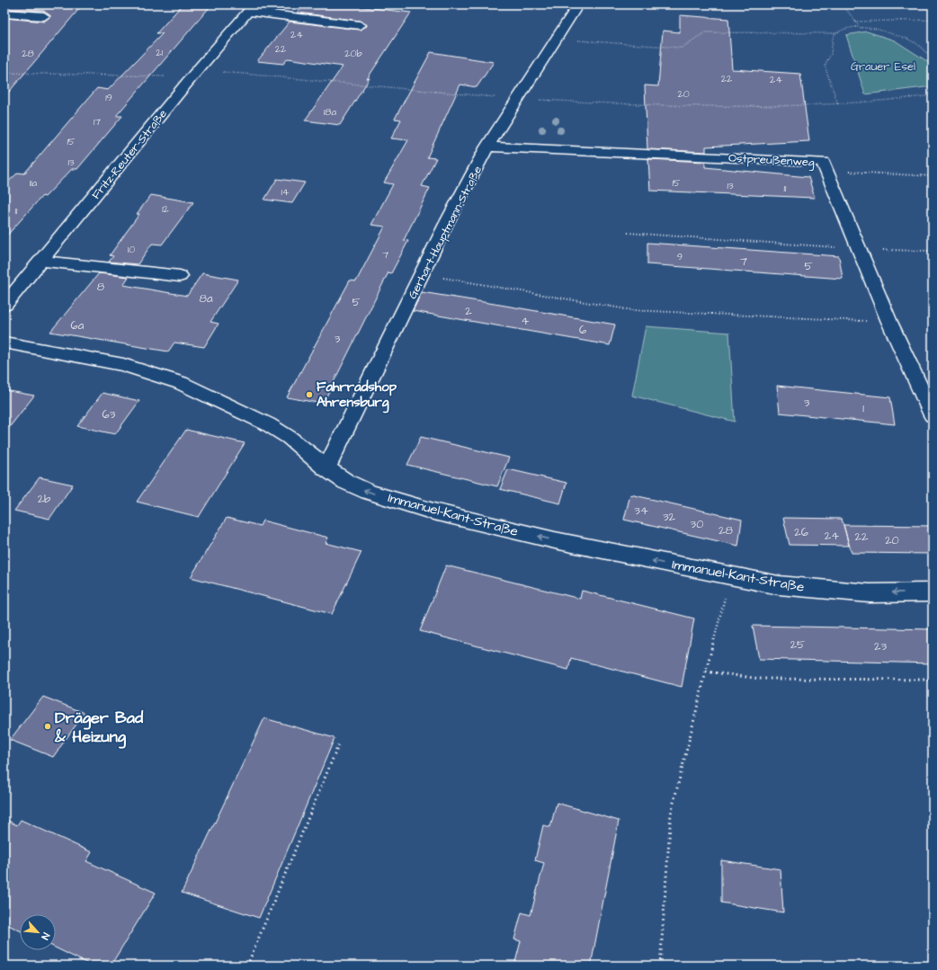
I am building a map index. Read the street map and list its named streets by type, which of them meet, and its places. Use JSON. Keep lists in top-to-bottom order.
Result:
{
  "streets": {
    "street": [
      "Fritz-Reuter-Straße",
      "Ostpreußenweg",
      "Gerhart-Hauptmann-Straße",
      "Immanuel-Kant-Straße"
    ]
  },
  "crossings": [
    ["Ostpreußenweg", "Gerhart-Hauptmann-Straße"],
    ["Gerhart-Hauptmann-Straße", "Immanuel-Kant-Straße"]
  ],
  "one_way": ["Immanuel-Kant-Straße"],
  "parks": ["Grauer Esel"],
  "places": ["Fahrradshop Ahrensburg", "Dräger Bad & Heizung"],
  "house_numbers": [
    "24",
    "22",
    "21",
    "28",
    "20b",
    "22",
    "24",
    "20",
    "19",
    "18a",
    "17",
    "15",
    "13",
    "11a",
    "15",
    "13",
    "11",
    "14",
    "12",
    "11",
    "10",
    "7",
    "9",
    "7",
    "5",
    "8",
    "8a",
    "5",
    "2",
    "4",
    "6a",
    "6",
    "3",
    "3",
    "1",
    "63",
    "2b",
    "34",
    "32",
    "30",
    "28",
    "26",
    "24",
    "22",
    "20",
    "25",
    "23"
  ],
  "north": "bottom right"
}
